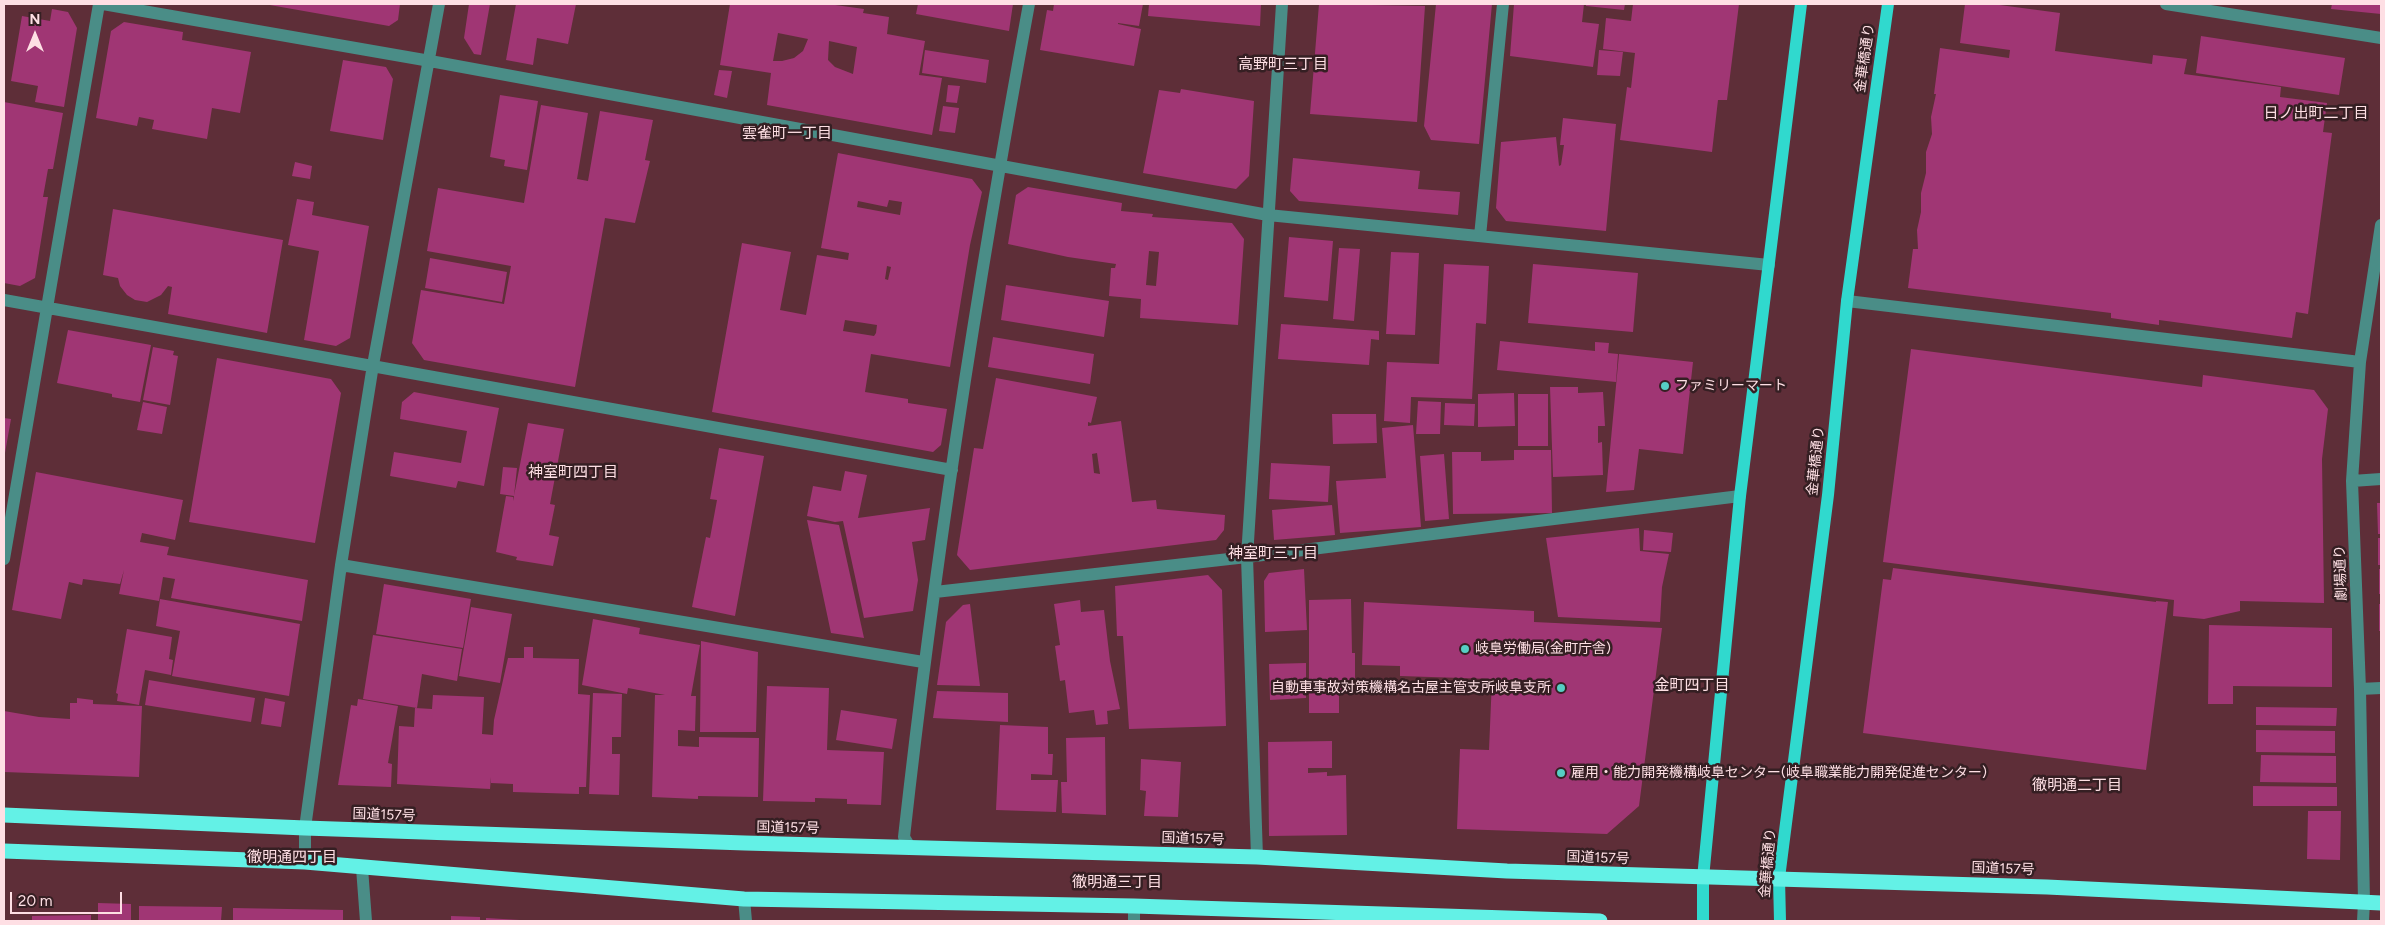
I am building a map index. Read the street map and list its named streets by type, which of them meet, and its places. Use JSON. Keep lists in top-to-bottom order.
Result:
{
  "streets": {
    "highway": ["国道157号"],
    "main road": ["金華橋通り"],
    "street": ["劇場通り"]
  },
  "crossings": [
    ["金華橋通り", "国道157号"],
    ["劇場通り", "国道157号"]
  ],
  "districts": [
    "高野町三丁目",
    "日ノ出町二丁目",
    "雲雀町一丁目",
    "神室町四丁目",
    "神室町三丁目",
    "金町四丁目",
    "徹明通二丁目",
    "徹明通四丁目",
    "徹明通三丁目"
  ],
  "places": [
    "ファミリーマート",
    "岐阜労働局(金町庁舎)",
    "自動車事故対策機構名古屋主管支所岐阜支所",
    "雇用・能力開発機構岐阜センター(岐阜職業能力開発促進センター)"
  ],
  "scale_bar": "20 m",
  "north": "top"
}
